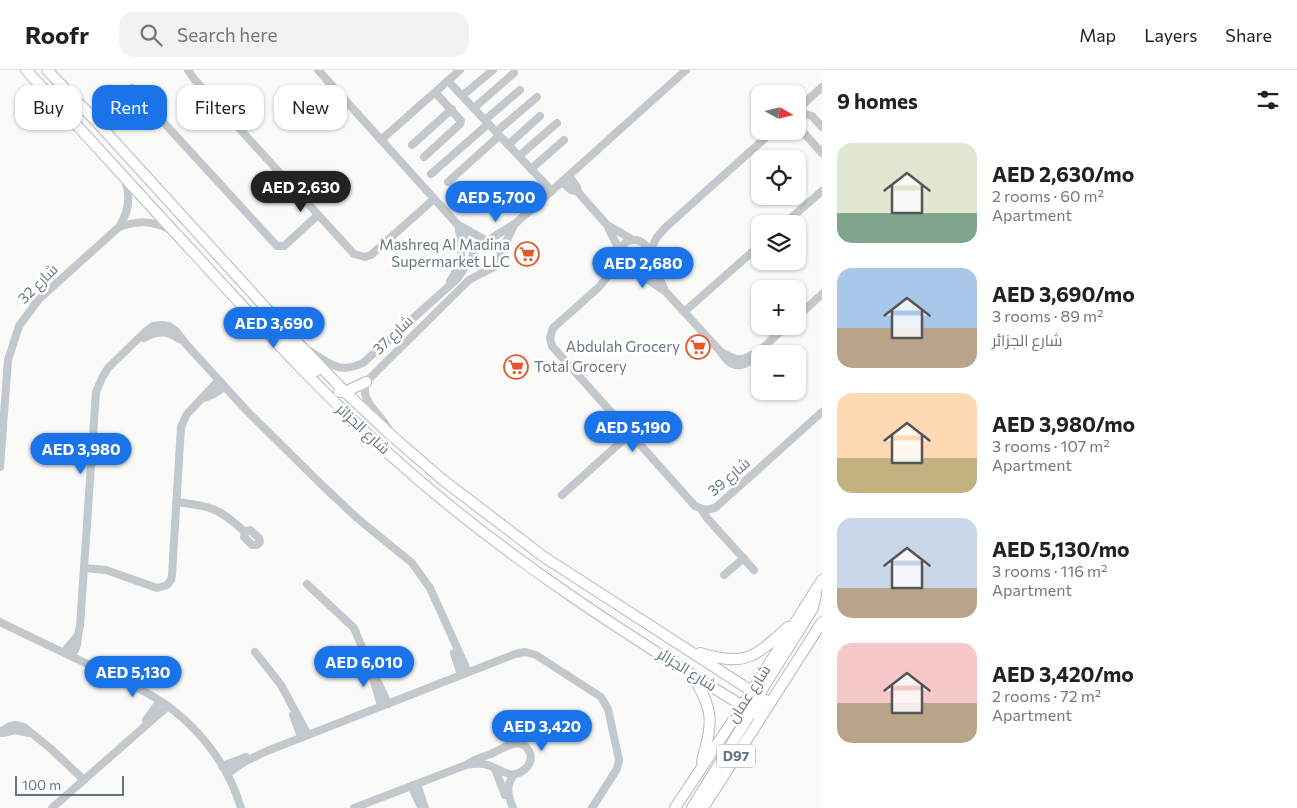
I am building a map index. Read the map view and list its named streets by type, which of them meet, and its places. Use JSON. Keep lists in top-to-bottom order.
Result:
{
  "streets": {
    "main road": ["شارع الجزائر", "شارع عمان", "D97"],
    "street": ["شارع 32", "شارع 37", "شارع 39"]
  },
  "crossings": [
    ["شارع 32", "شارع الجزائر"],
    ["شارع 37", "شارع الجزائر"],
    ["شارع الجزائر", "شارع عمان"]
  ],
  "places": {
    "supermarket": ["Mashreq Al Madina Supermarket LLC", "Abdulah Grocery", "Total Grocery"]
  },
  "scale_bar": "100 m",
  "north": "right",
  "page": {
    "header": "Roofr",
    "search": "Search here",
    "nav": ["Map", "Layers", "Share"],
    "heading": "9 homes",
    "map_buttons": ["+", "−"],
    "chip": [
      "Buy",
      "Rent",
      "Filters",
      "New"
    ],
    "list": [
      {
        "name": "AED 2,630/mo",
        "note": "2 rooms · 60 m² · Apartment"
      },
      {
        "name": "AED 3,690/mo",
        "note": "3 rooms · 89 m² · شارع الجزائر"
      },
      {
        "name": "AED 3,980/mo",
        "note": "3 rooms · 107 m² · Apartment"
      },
      {
        "name": "AED 5,130/mo",
        "note": "3 rooms · 116 m² · Apartment"
      },
      {
        "name": "AED 3,420/mo",
        "note": "2 rooms · 72 m² · Apartment"
      }
    ],
    "price": [
      "AED 2,630",
      "AED 5,700",
      "AED 2,680",
      "AED 3,690",
      "AED 5,190",
      "AED 3,980",
      "AED 6,010",
      "AED 5,130",
      "AED 3,420"
    ],
    "scale": "100 m"
  }
}
